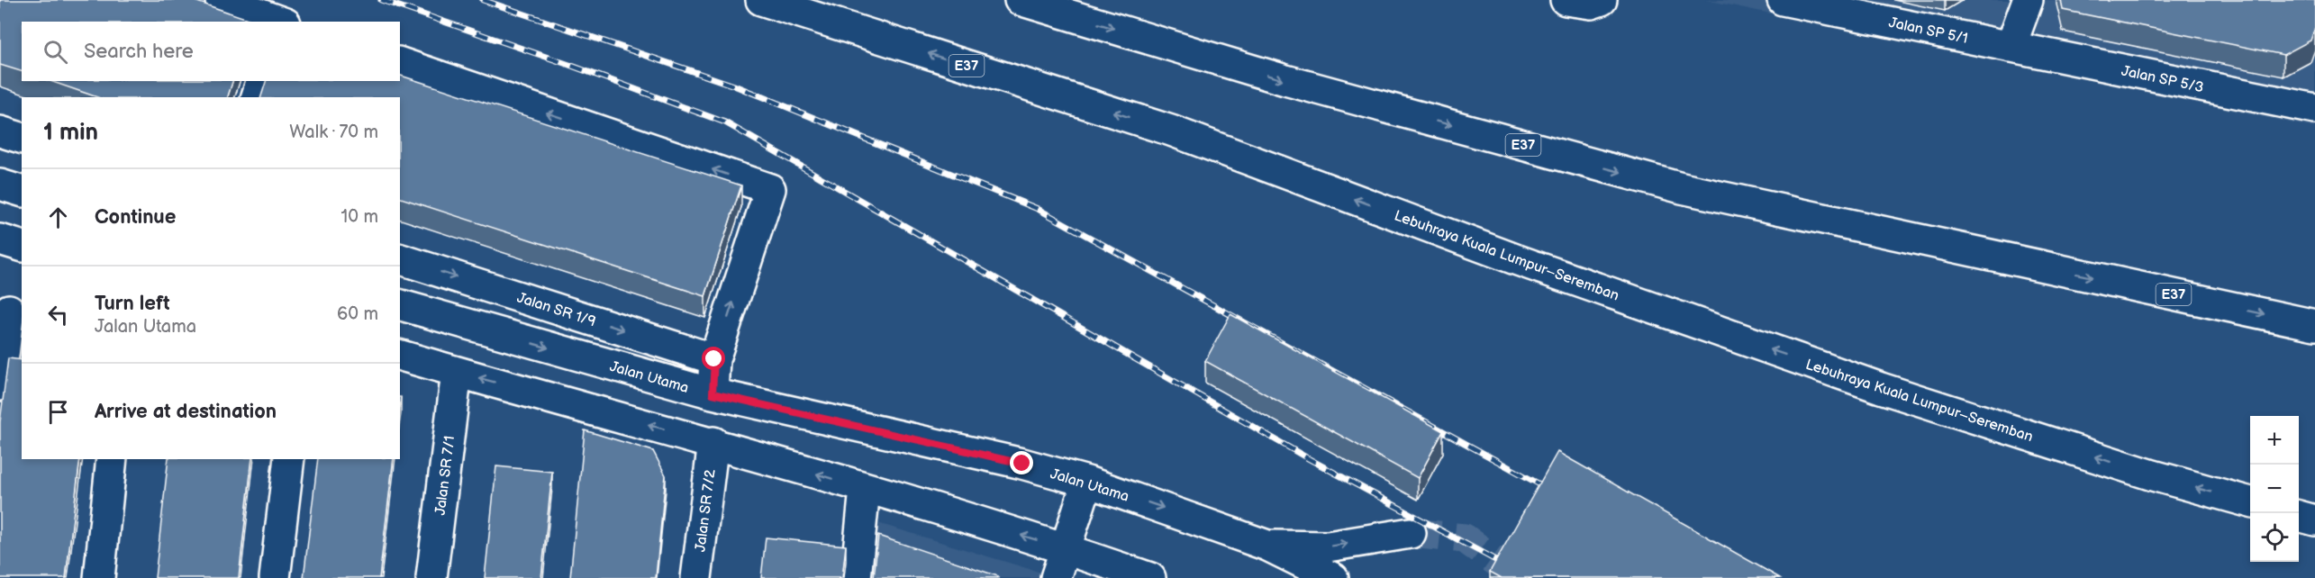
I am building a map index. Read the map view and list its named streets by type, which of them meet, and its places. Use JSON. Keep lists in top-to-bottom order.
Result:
{
  "streets": {
    "main road": [
      "Jalan SP 5/1",
      "E37",
      "Jalan SP 5/3",
      "Lebuhraya Kuala Lumpur–Seremban",
      "Jalan SR 1/9",
      "Jalan Utama",
      "Jalan SR 7/1",
      "Jalan SR 7/2"
    ]
  },
  "crossings": [
    ["Jalan SP 5/1", "Jalan SP 5/3"]
  ],
  "page": {
    "search": "Search here",
    "heading": ["1 min", "Walk · 70 m"],
    "list": [
      ["Continue", "10 m"],
      ["Turn left", "Jalan Utama", "60 m"],
      "Arrive at destination"
    ],
    "map_buttons": ["+", "−"]
  }
}
